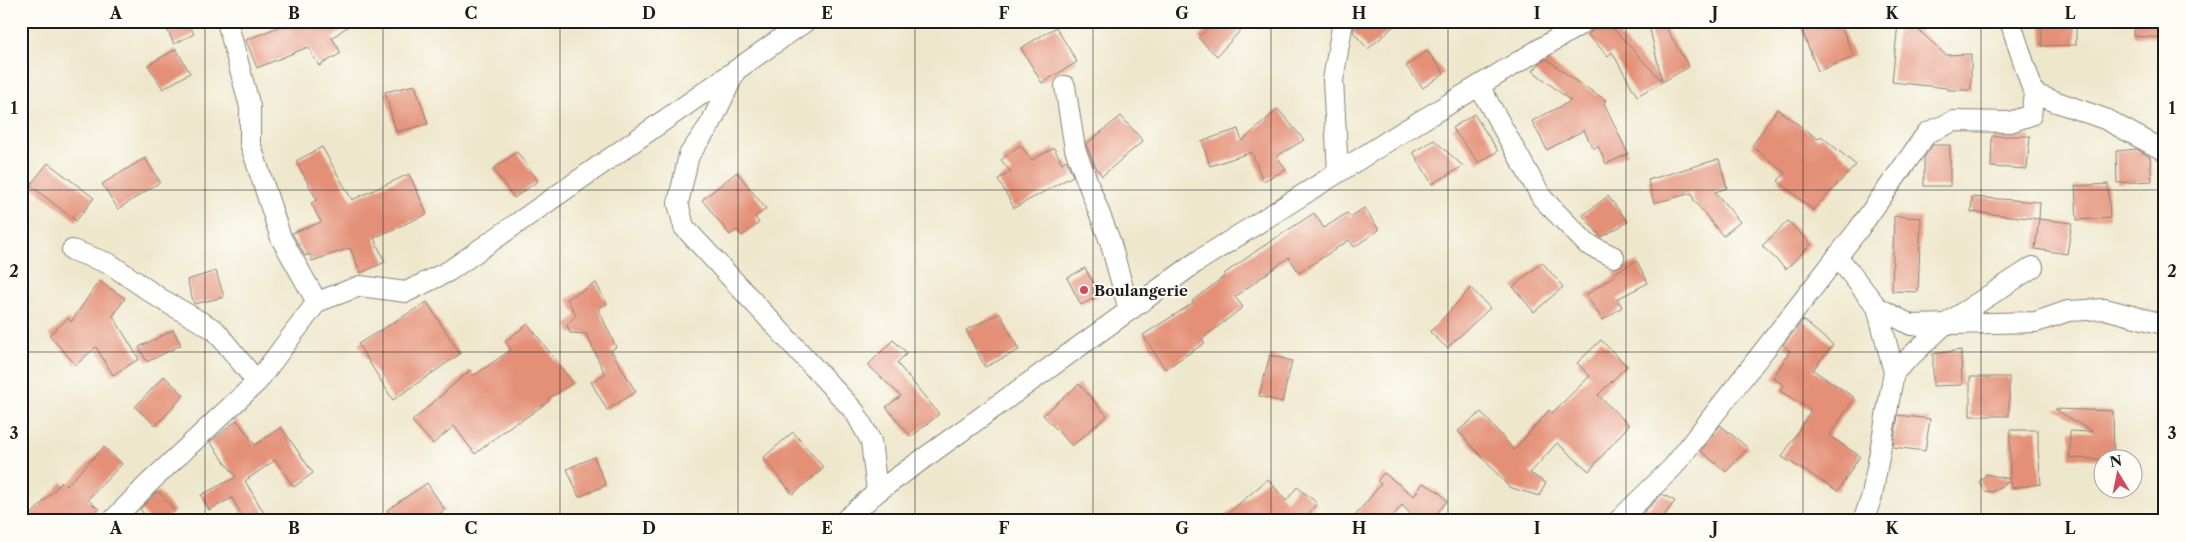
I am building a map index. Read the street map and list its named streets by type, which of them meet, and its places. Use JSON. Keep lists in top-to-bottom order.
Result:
{
  "places": ["Boulangerie"],
  "north": "top",
  "grid": {
    "columns": [
      "A",
      "B",
      "C",
      "D",
      "E",
      "F",
      "G",
      "H",
      "I",
      "J",
      "K",
      "L"
    ],
    "rows": ["1", "2", "3"]
  }
}
